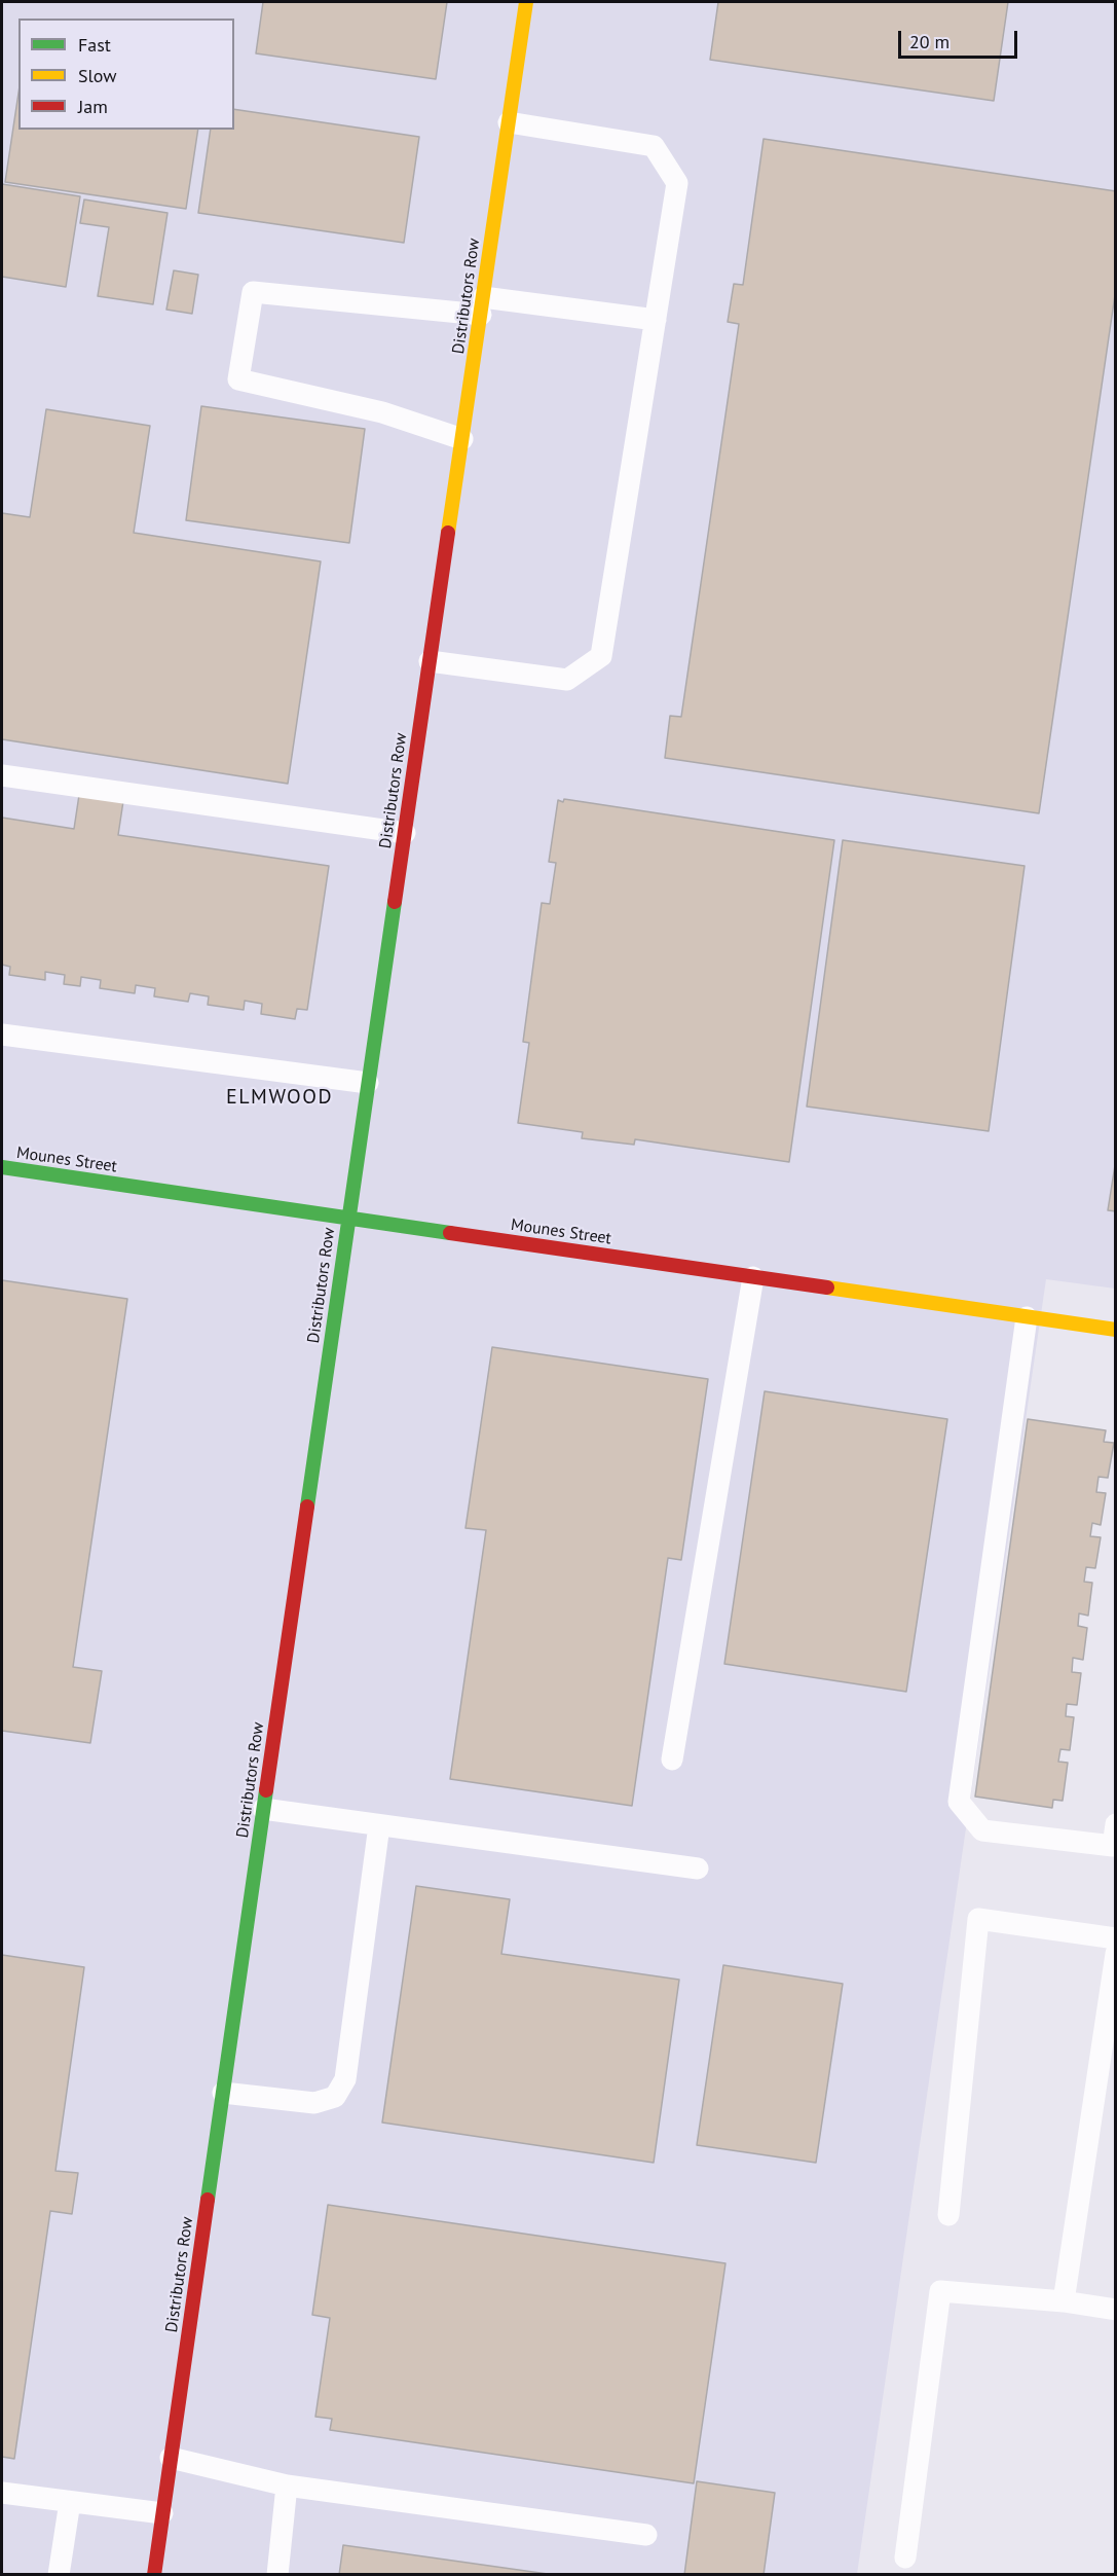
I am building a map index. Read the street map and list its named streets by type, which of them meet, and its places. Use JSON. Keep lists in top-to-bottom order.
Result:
{
  "streets": {
    "street": ["Distributors Row", "Mounes Street"]
  },
  "crossings": [
    ["Distributors Row", "Mounes Street"]
  ],
  "districts": ["ELMWOOD"],
  "legend": ["Fast", "Slow", "Jam"],
  "scale_bar": "20 m"
}
